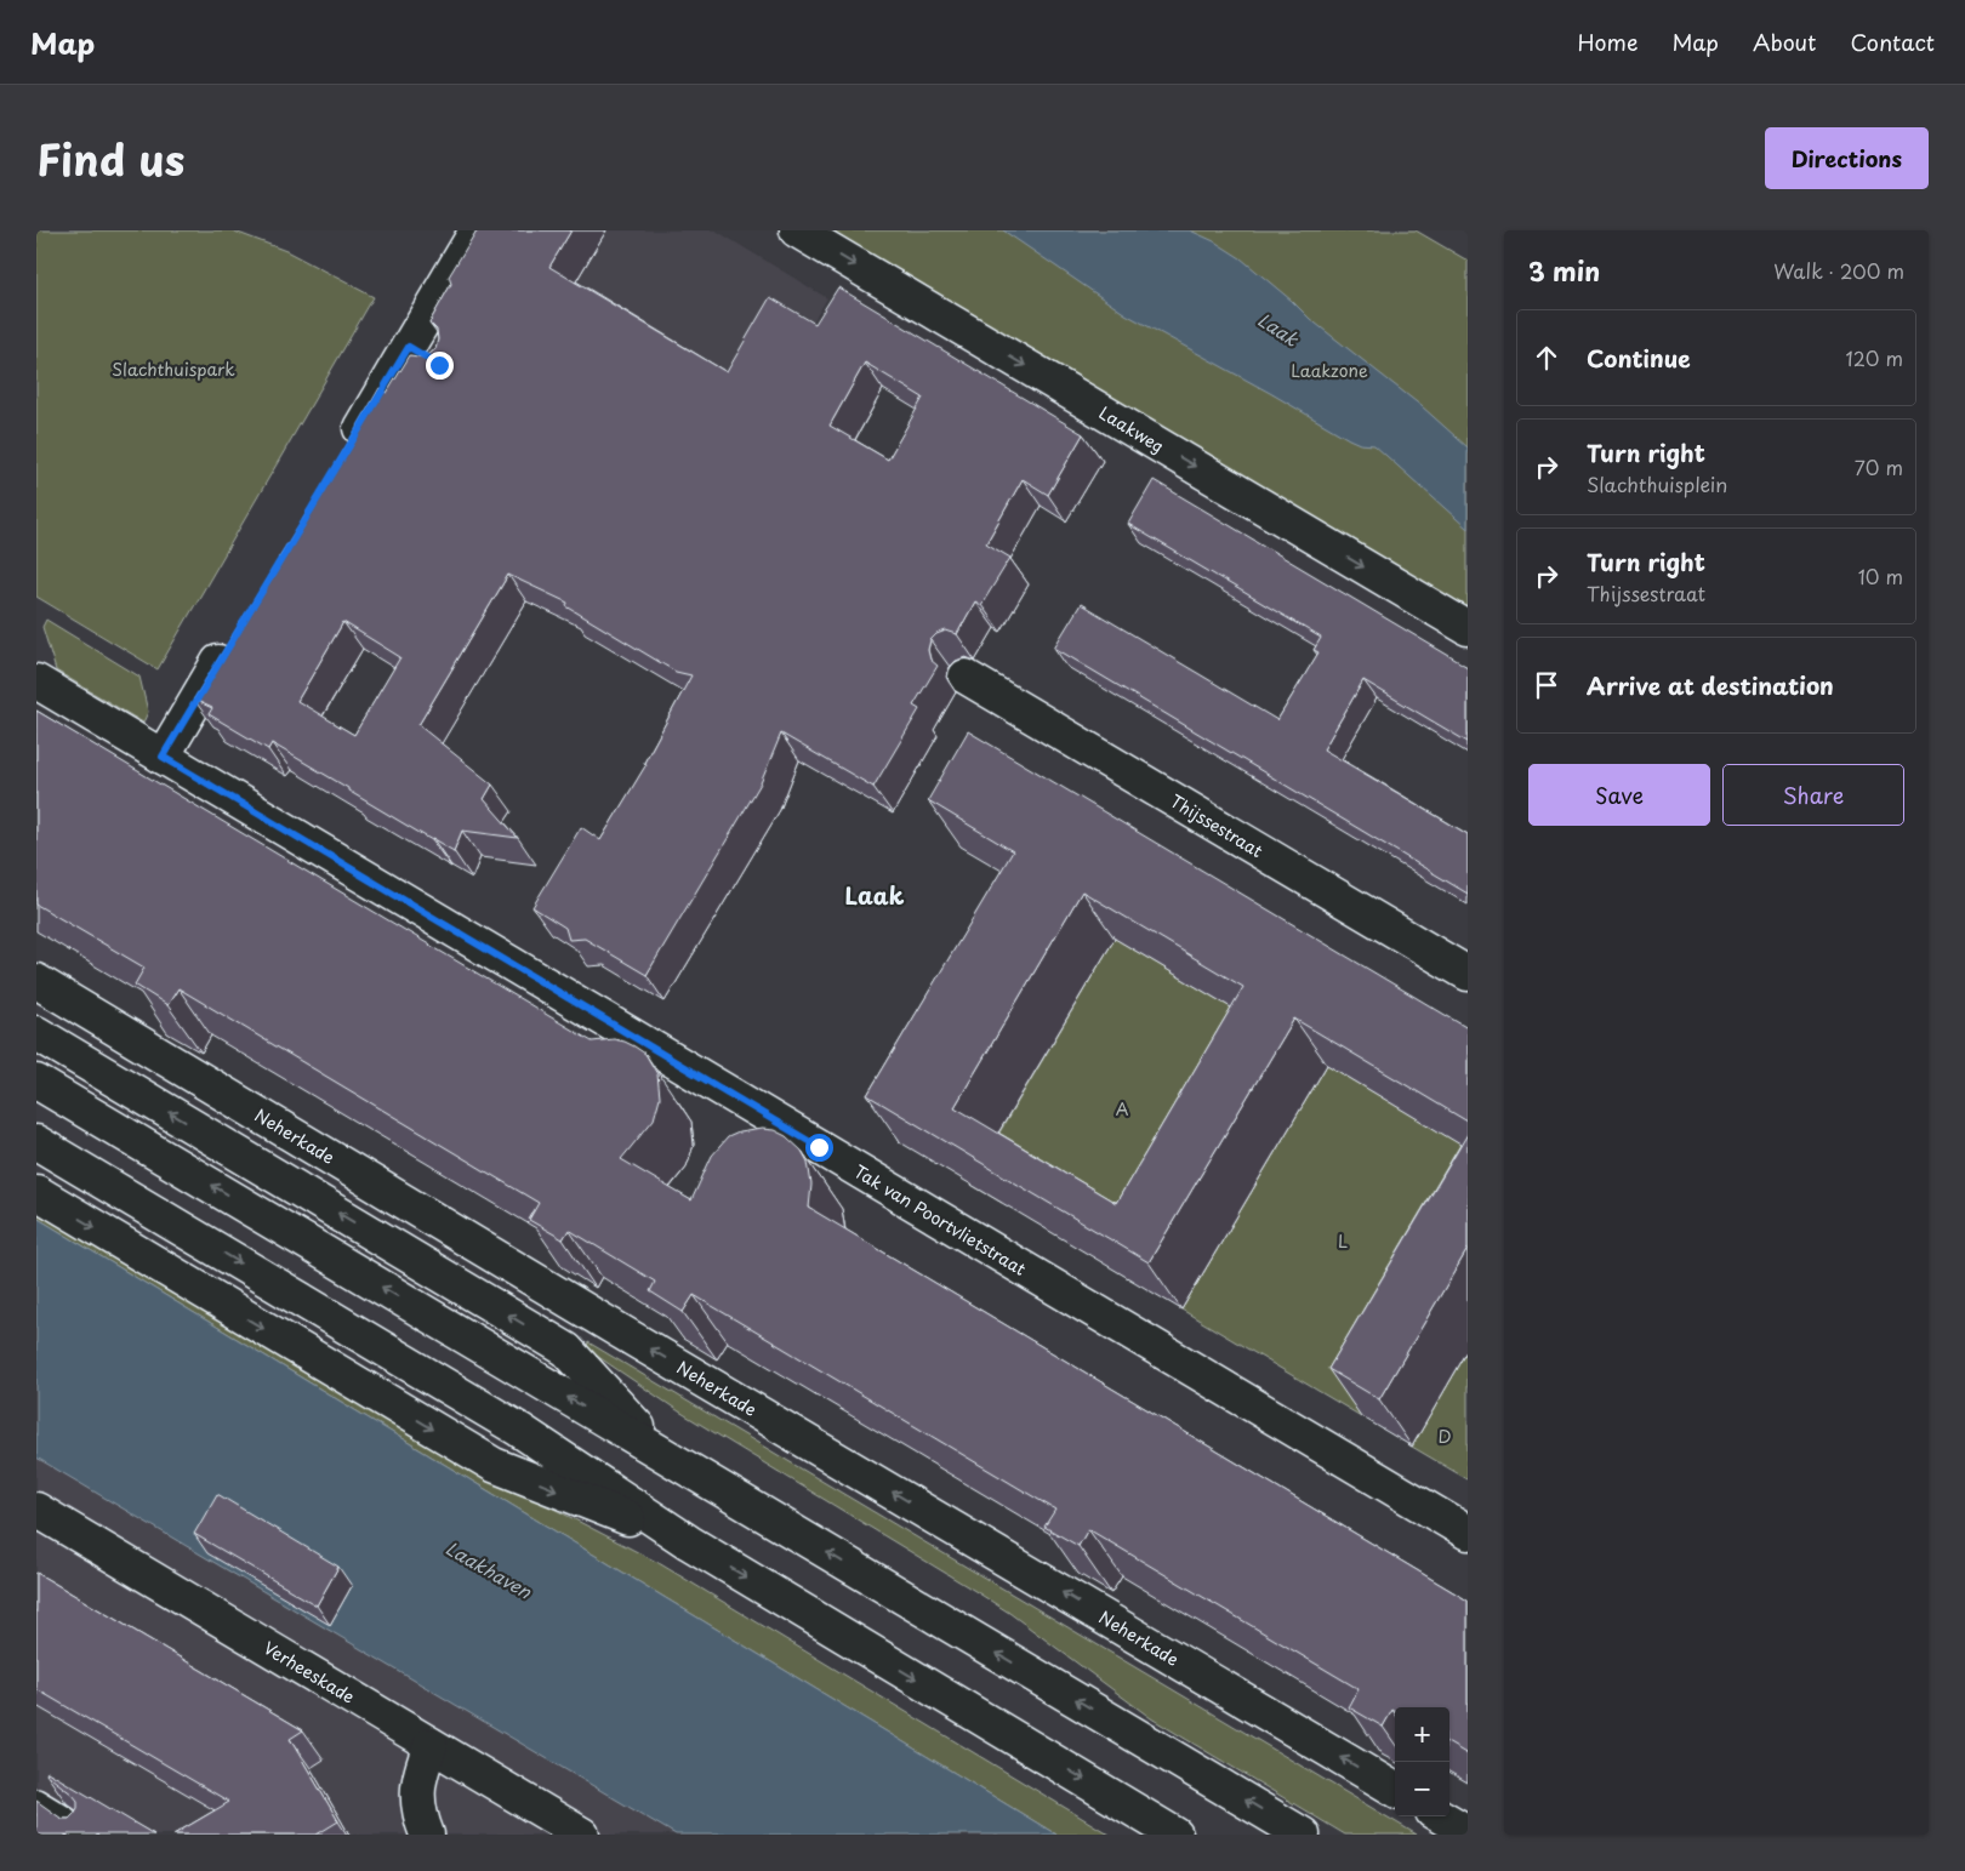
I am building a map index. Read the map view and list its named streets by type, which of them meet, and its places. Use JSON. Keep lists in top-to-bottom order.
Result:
{
  "streets": {
    "street": [
      "Laakweg",
      "Thijssestraat",
      "Neherkade",
      "Tak van Poortvlietstraat",
      "Verheeskade"
    ]
  },
  "one_way": ["Laakweg"],
  "districts": ["Laak"],
  "water": ["Laak", "Laakhaven"],
  "parks": [
    "Slachthuispark",
    "Laakzone",
    "A",
    "L",
    "D"
  ],
  "page": {
    "header": "Map",
    "nav": [
      "Home",
      "Map",
      "About",
      "Contact"
    ],
    "title": "Find us",
    "buttons": [
      "Directions",
      ["Save", "Share"]
    ],
    "heading": ["3 min", "Walk · 200 m"],
    "list": [
      ["Continue", "120 m"],
      ["Turn right", "Slachthuisplein", "70 m"],
      ["Turn right", "Thijssestraat", "10 m"],
      "Arrive at destination"
    ],
    "map_buttons": ["+", "−"]
  }
}
